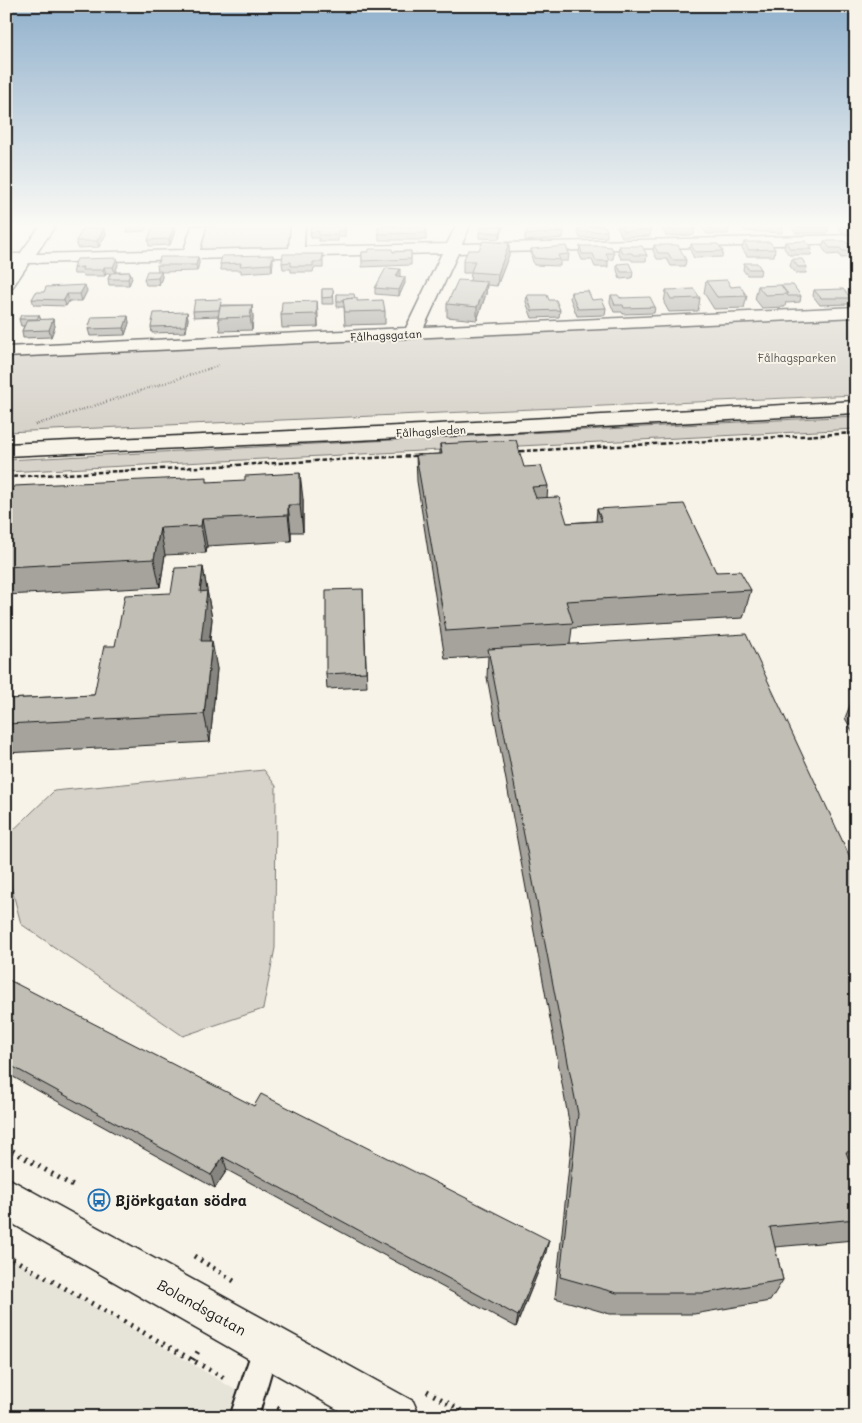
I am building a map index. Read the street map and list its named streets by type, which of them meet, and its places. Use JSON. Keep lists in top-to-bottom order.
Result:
{
  "streets": {
    "street": ["Fålhagsgatan", "Fålhagsleden", "Bolandsgatan"]
  },
  "parks": ["Fålhagsparken"],
  "places": {
    "bus stop": ["Björkgatan södra"]
  }
}
